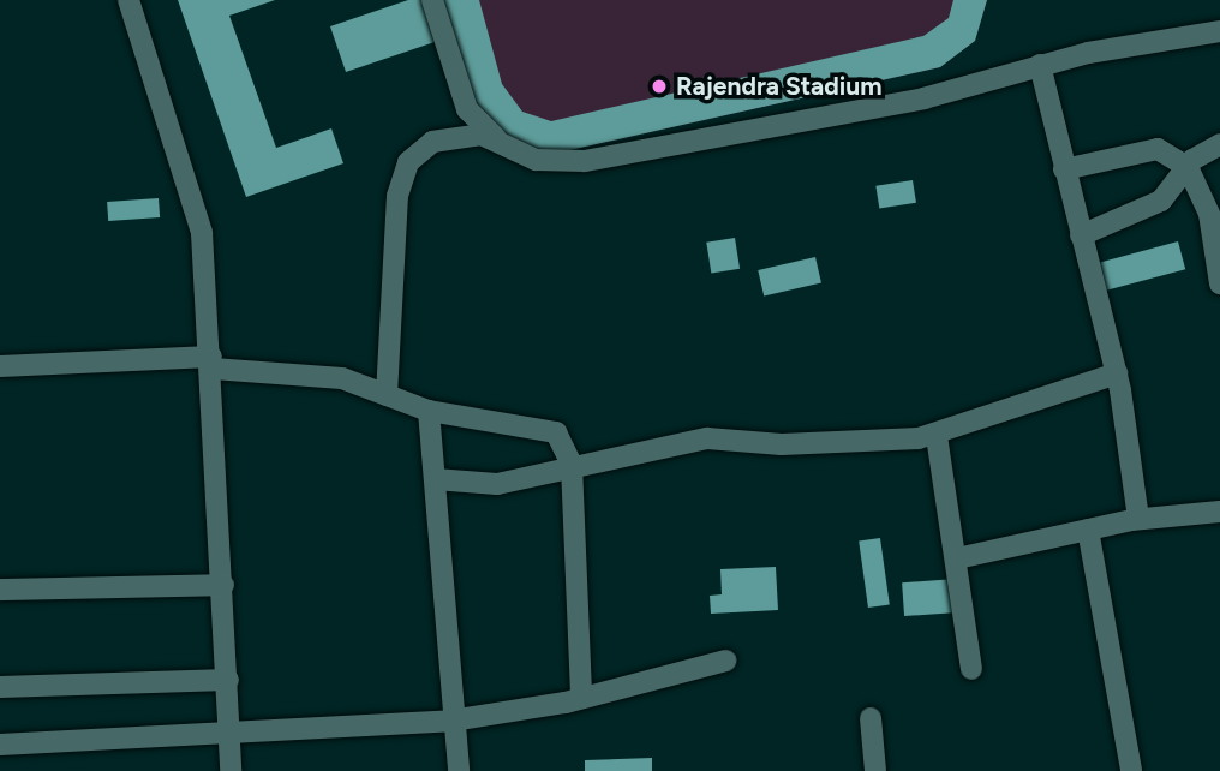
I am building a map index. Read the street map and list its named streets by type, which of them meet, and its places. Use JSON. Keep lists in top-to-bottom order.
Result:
{
  "places": ["Rajendra Stadium"]
}
